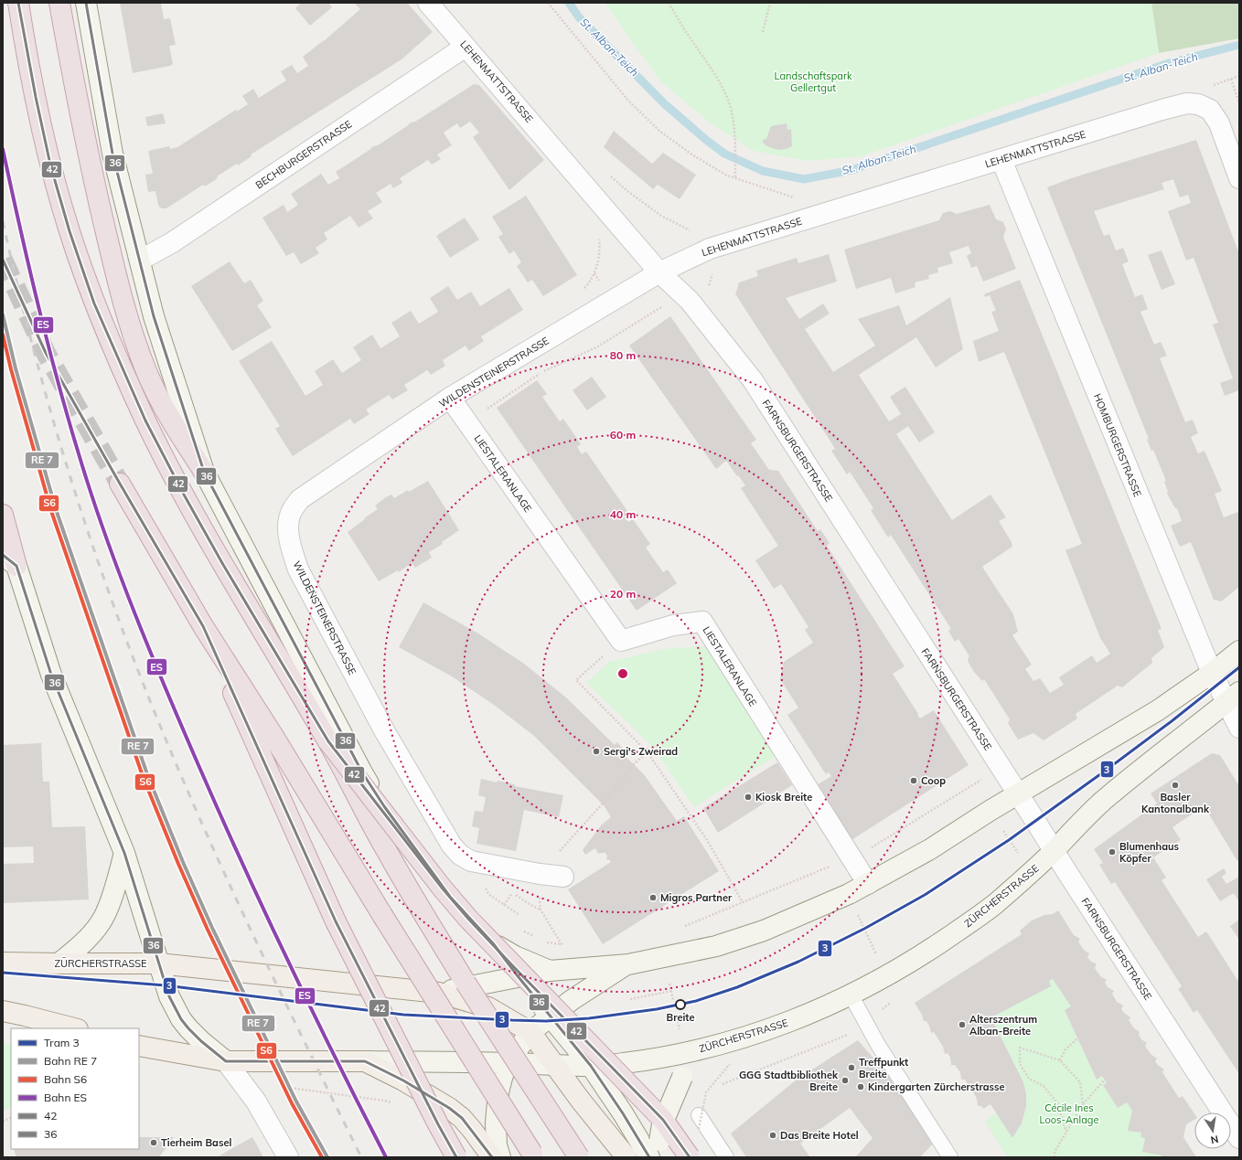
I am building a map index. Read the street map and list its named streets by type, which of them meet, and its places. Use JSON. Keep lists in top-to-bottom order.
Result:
{
  "streets": {
    "main road": ["ZÜRCHERSTRASSE"],
    "street": [
      "LEHENMATTSTRASSE",
      "BECHBURGERSTRASSE",
      "WILDENSTEINERSTRASSE",
      "HOMBURGERSTRASSE",
      "FARNSBURGERSTRASSE",
      "LIESTALERANLAGE"
    ]
  },
  "crossings": [
    ["LEHENMATTSTRASSE", "BECHBURGERSTRASSE"],
    ["LEHENMATTSTRASSE", "WILDENSTEINERSTRASSE"],
    ["LEHENMATTSTRASSE", "HOMBURGERSTRASSE"],
    ["LEHENMATTSTRASSE", "FARNSBURGERSTRASSE"],
    ["WILDENSTEINERSTRASSE", "FARNSBURGERSTRASSE"],
    ["WILDENSTEINERSTRASSE", "LIESTALERANLAGE"],
    ["HOMBURGERSTRASSE", "ZÜRCHERSTRASSE"],
    ["FARNSBURGERSTRASSE", "ZÜRCHERSTRASSE"],
    ["LIESTALERANLAGE", "ZÜRCHERSTRASSE"]
  ],
  "water": ["St. Alban-Teich"],
  "parks": ["Landschaftspark Gellertgut", "Cécile Ines Loos-Anlage"],
  "places": [
    "Sergi's Zweirad",
    "Coop",
    "Basler Kantonalbank",
    "Kiosk Breite",
    "Blumenhaus Köpfer",
    "Migros Partner",
    "Breite",
    "Alterszentrum Alban-Breite",
    "Treffpunkt Breite",
    "GGG Stadtbibliothek Breite",
    "Kindergarten Zürcherstrasse",
    "Das Breite Hotel",
    "Tierheim Basel"
  ],
  "lines": [
    "transit line 42",
    "transit line 36",
    "rail line ES",
    "rail line S6",
    "tram line 3"
  ],
  "legend": [
    "Tram 3",
    "Bahn RE 7",
    "Bahn S6",
    "Bahn ES",
    "42",
    "36"
  ],
  "north": "bottom",
  "rings": [
    "80 m",
    "60 m",
    "40 m",
    "20 m"
  ]
}
